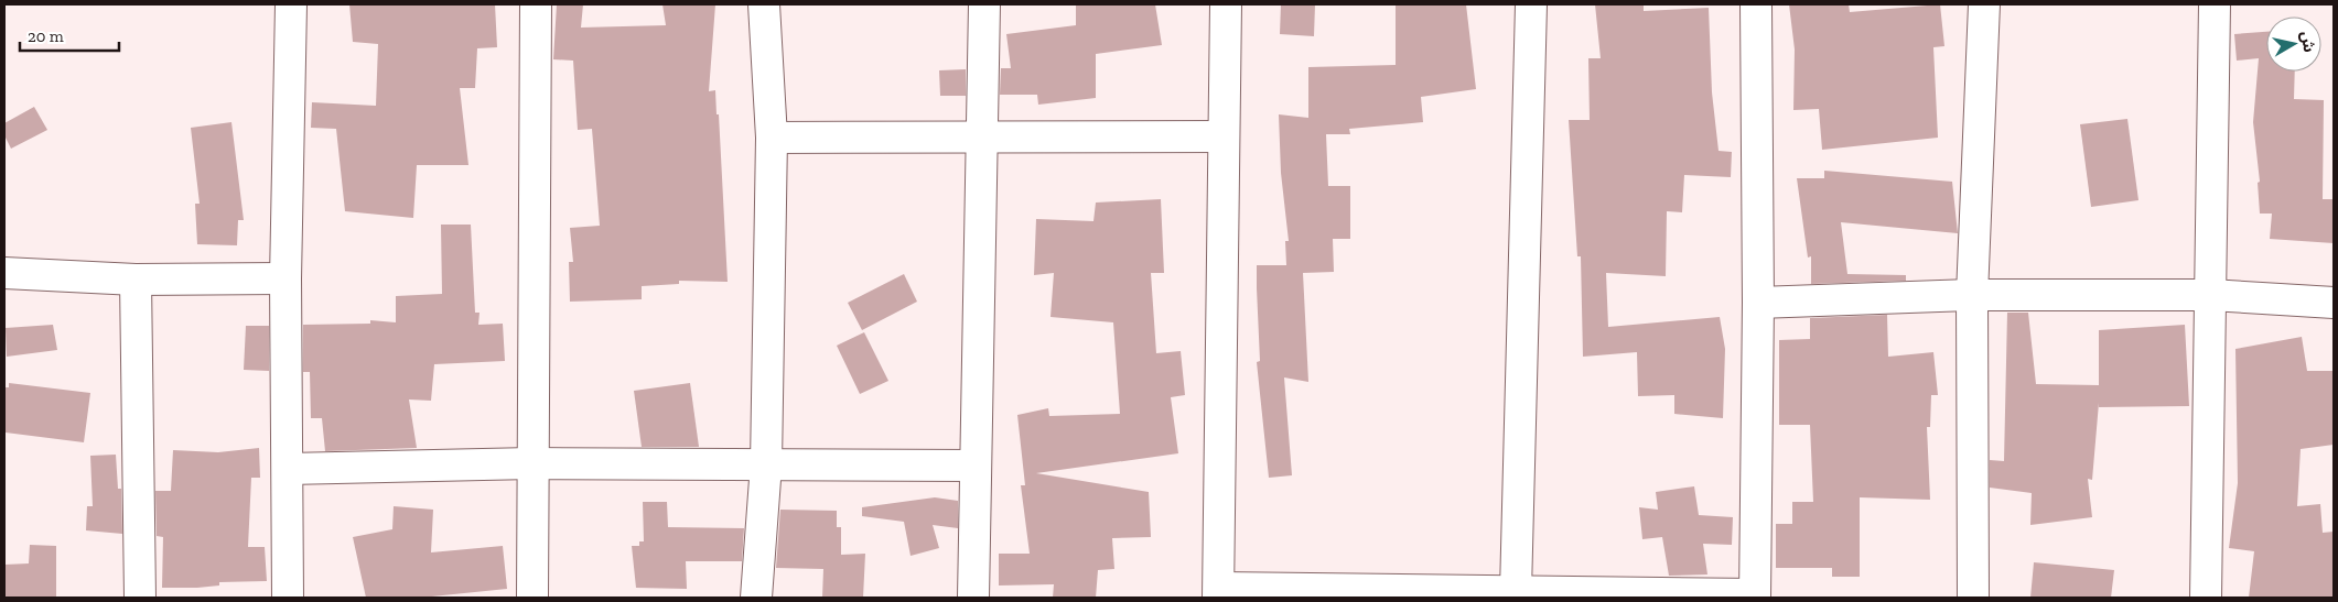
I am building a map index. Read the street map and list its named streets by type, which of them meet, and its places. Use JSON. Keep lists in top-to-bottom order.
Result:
{
  "scale_bar": "20 m",
  "north": "right"
}
